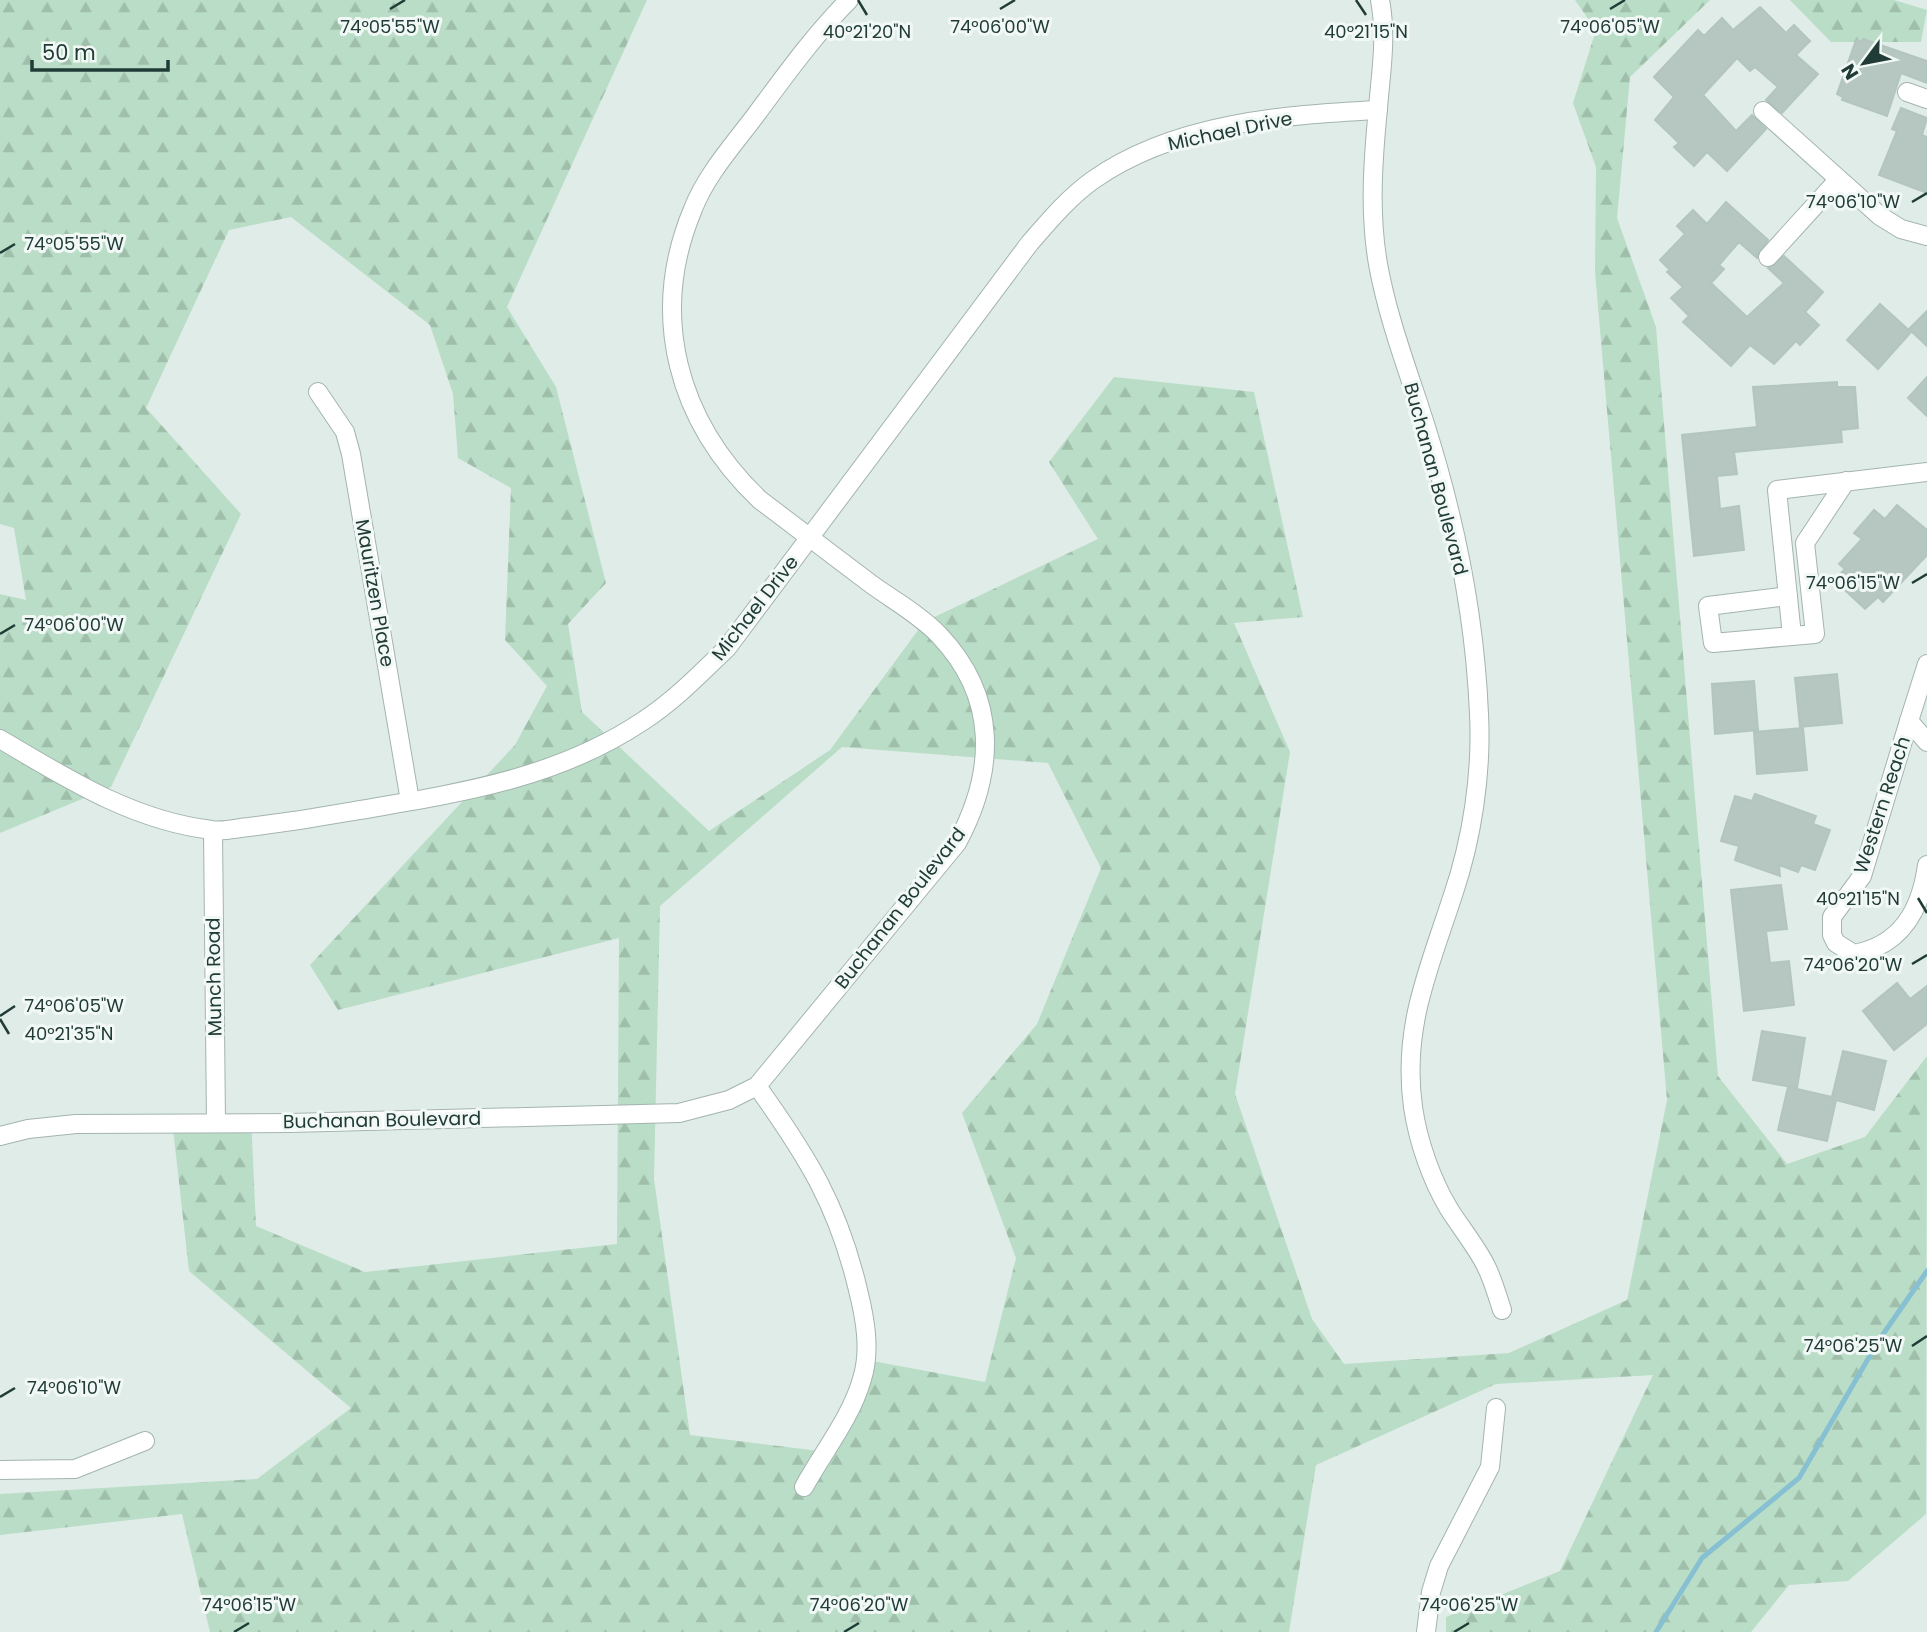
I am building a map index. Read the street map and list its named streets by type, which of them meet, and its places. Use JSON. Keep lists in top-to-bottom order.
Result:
{
  "streets": {
    "street": [
      "Michael Drive",
      "Buchanan Boulevard",
      "Mauritzen Place",
      "Western Reach",
      "Munch Road"
    ]
  },
  "crossings": [
    ["Michael Drive", "Buchanan Boulevard"],
    ["Michael Drive", "Mauritzen Place"],
    ["Michael Drive", "Munch Road"],
    ["Buchanan Boulevard", "Munch Road"]
  ],
  "scale_bar": "50 m",
  "north": "bottom left",
  "coordinates": [
    "74°05'55\"W",
    "74°06'05\"W",
    "74°06'00\"W",
    "40°21'20\"N",
    "40°21'15\"N",
    "74°06'10\"W",
    "74°06'15\"W",
    "74°06'20\"W",
    "40°21'35\"N",
    "74°06'25\"W"
  ]
}
